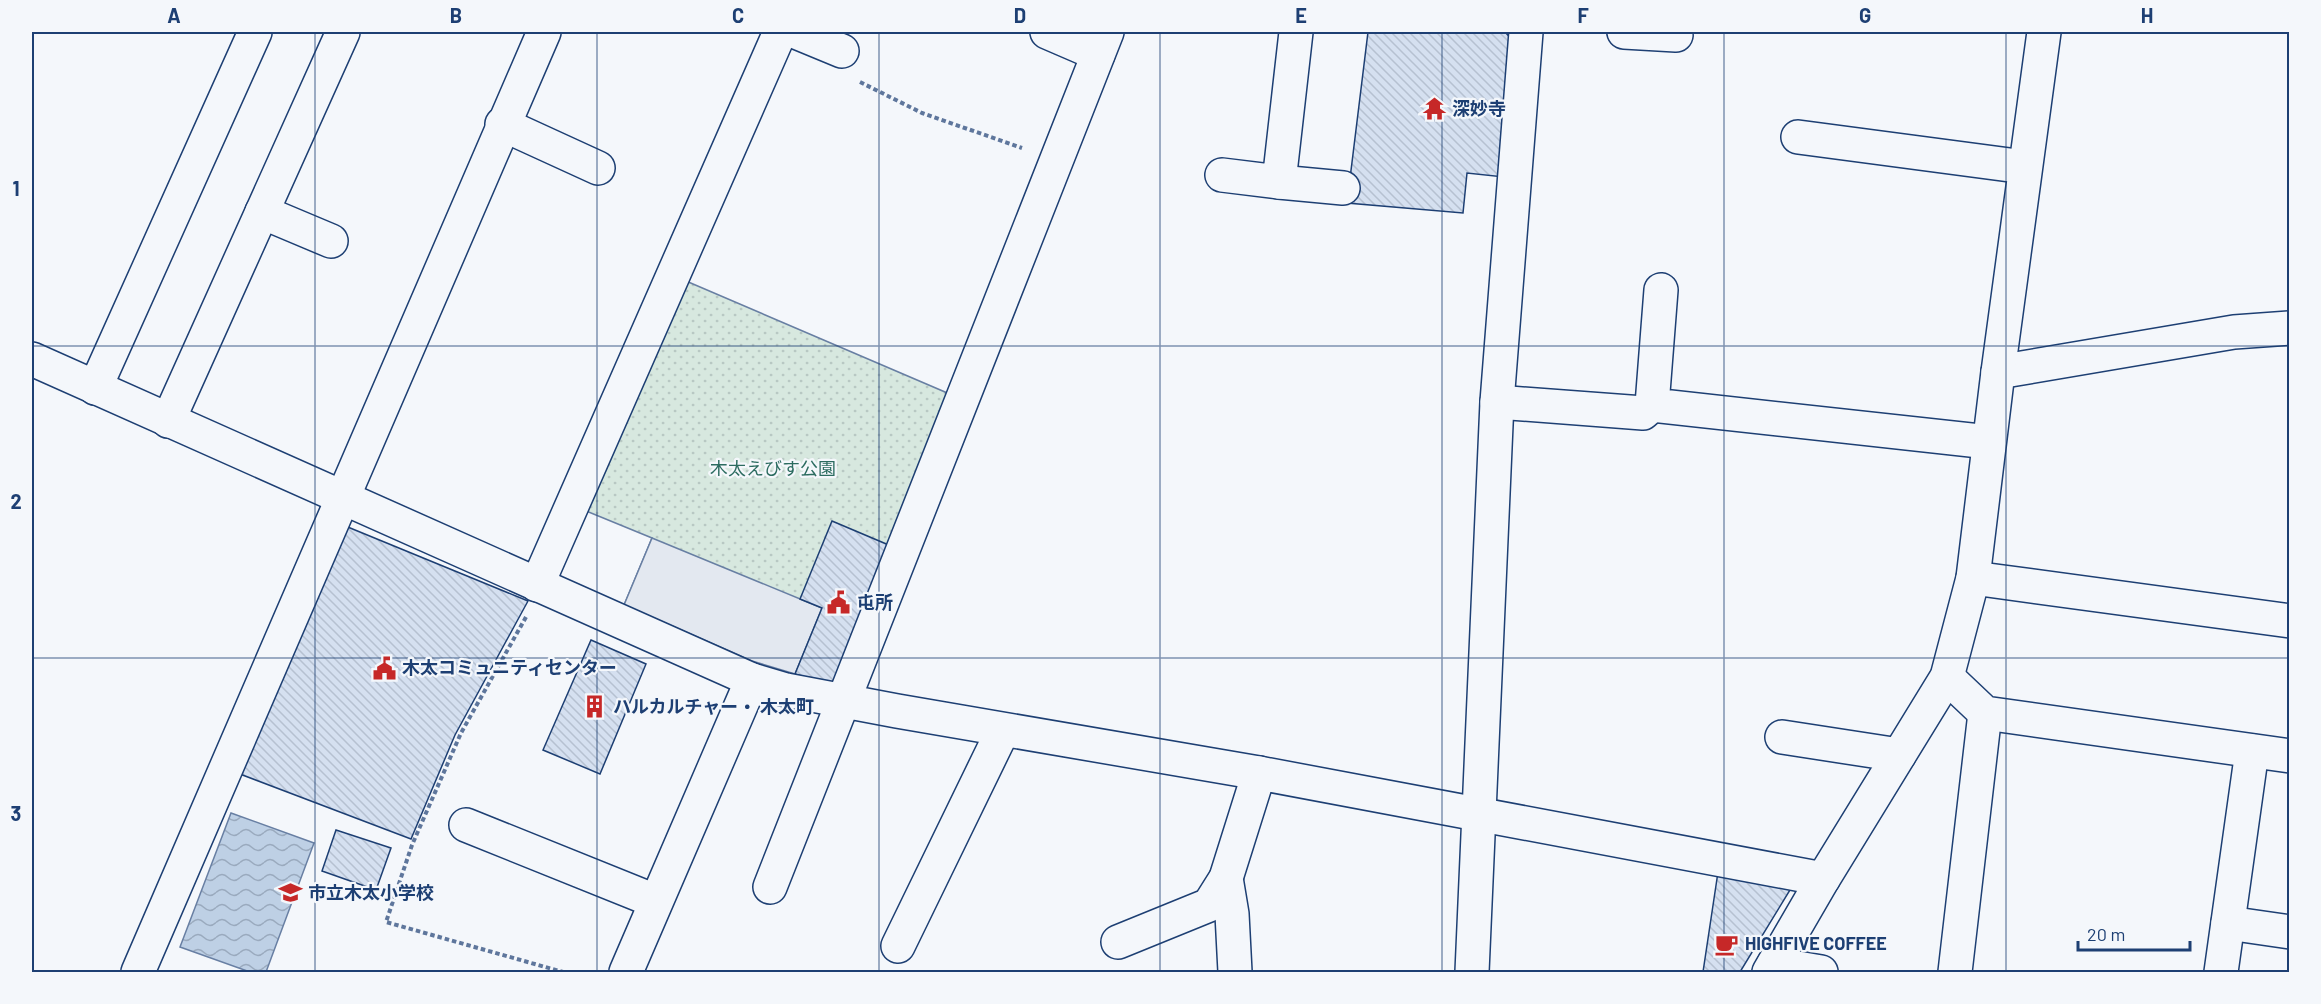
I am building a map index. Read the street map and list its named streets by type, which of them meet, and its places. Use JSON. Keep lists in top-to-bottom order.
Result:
{
  "parks": ["木太えびす公園"],
  "places": {
    "temple": ["深妙寺"],
    "public building": ["屯所", "木太コミュニティセンター"],
    "building": ["ハルカルチャー・ 木太町"],
    "school or university": ["市立木太小学校"],
    "cafe": ["HIGHFIVE COFFEE"]
  },
  "scale_bar": "20 m",
  "grid": {
    "columns": [
      "A",
      "B",
      "C",
      "D",
      "E",
      "F",
      "G",
      "H"
    ],
    "rows": ["1", "2", "3"]
  }
}
